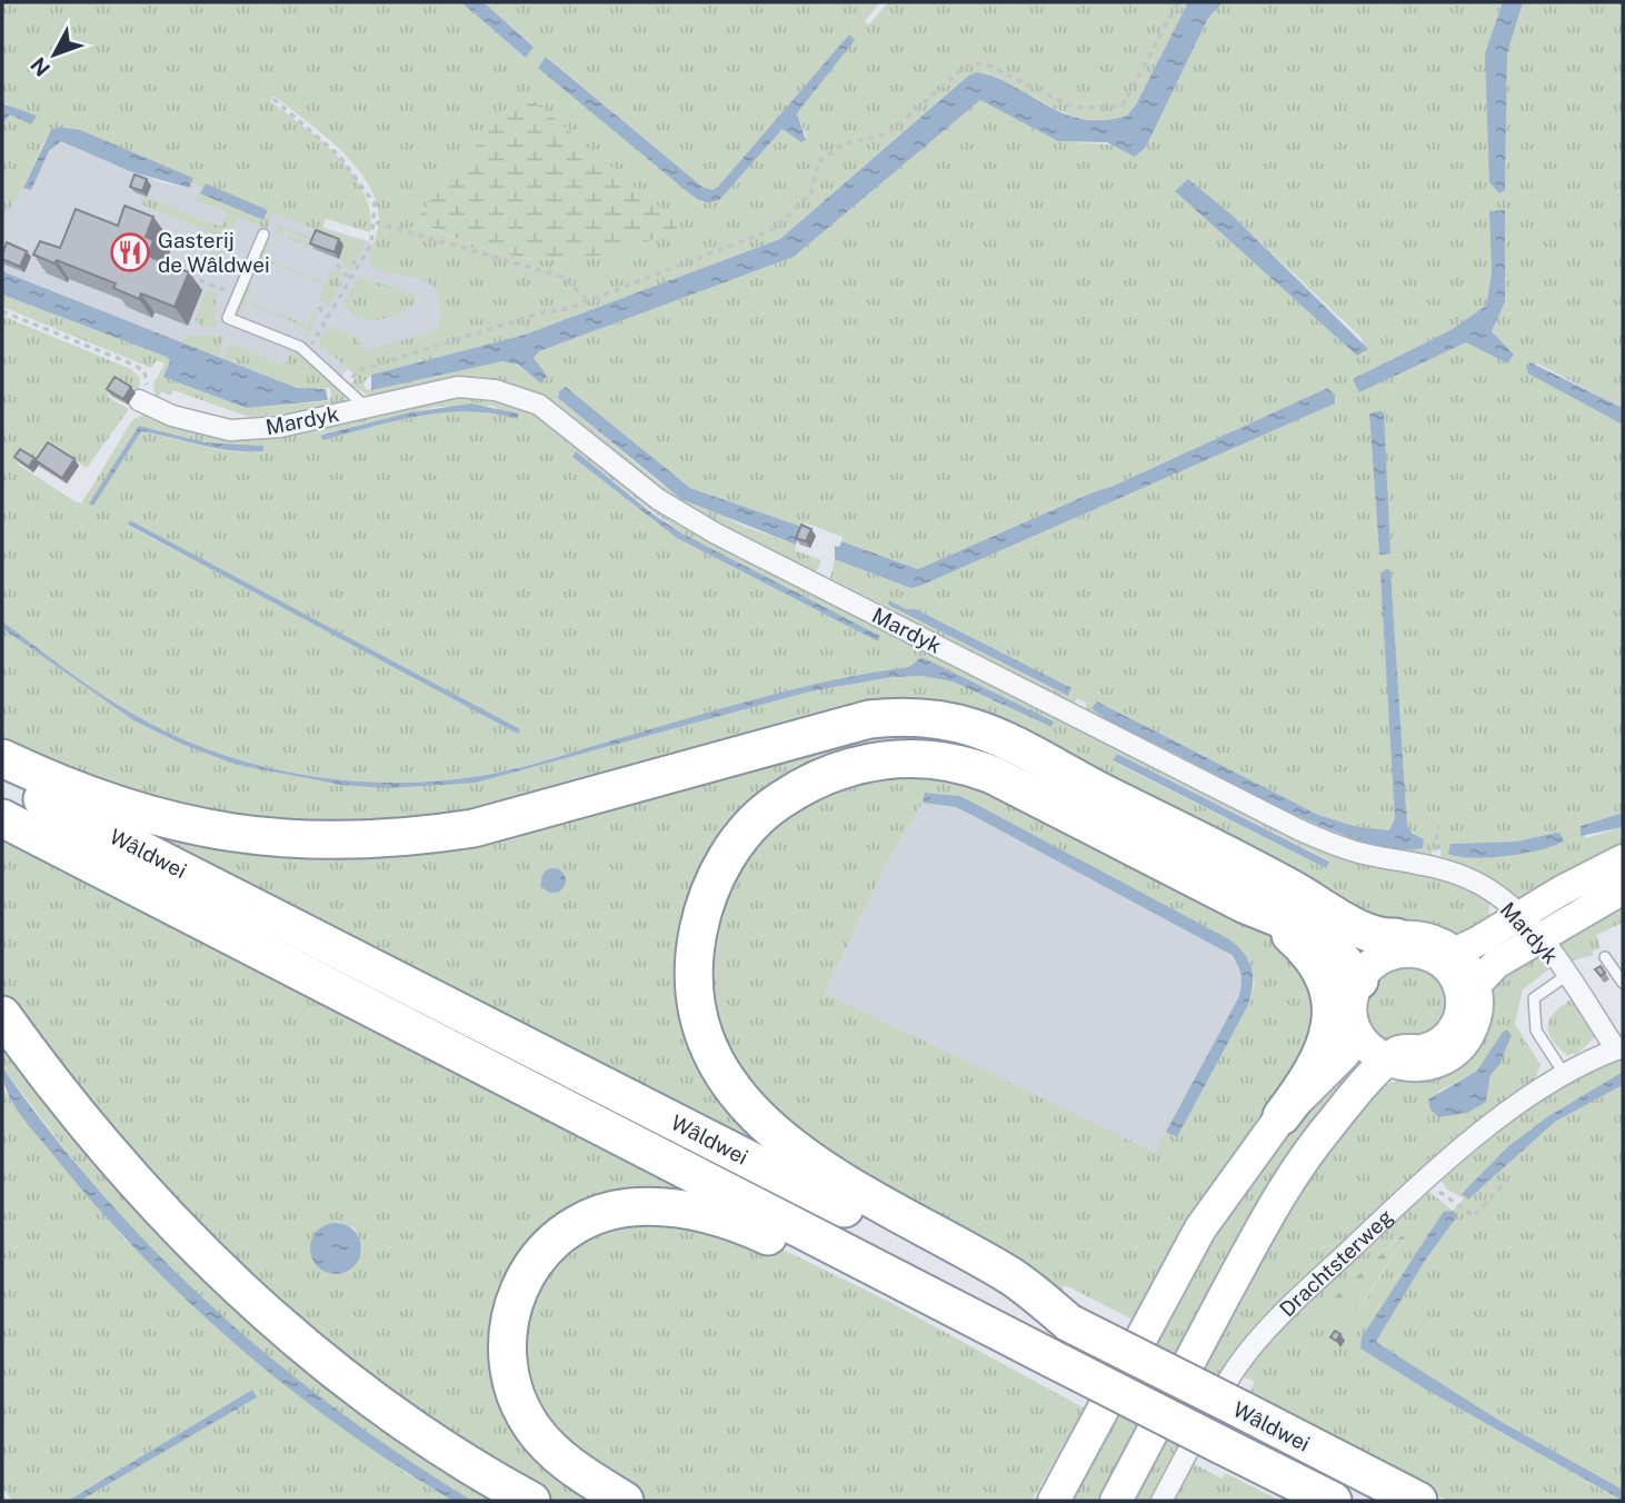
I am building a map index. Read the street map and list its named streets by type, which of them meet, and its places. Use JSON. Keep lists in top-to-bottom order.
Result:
{
  "streets": {
    "highway": ["Wâldwei"],
    "street": ["Mardyk", "Drachtsterweg"]
  },
  "crossings": [
    ["Mardyk", "Drachtsterweg"]
  ],
  "places": {
    "restaurant": ["Gasterij de Wâldwei"]
  },
  "north": "bottom left"
}
